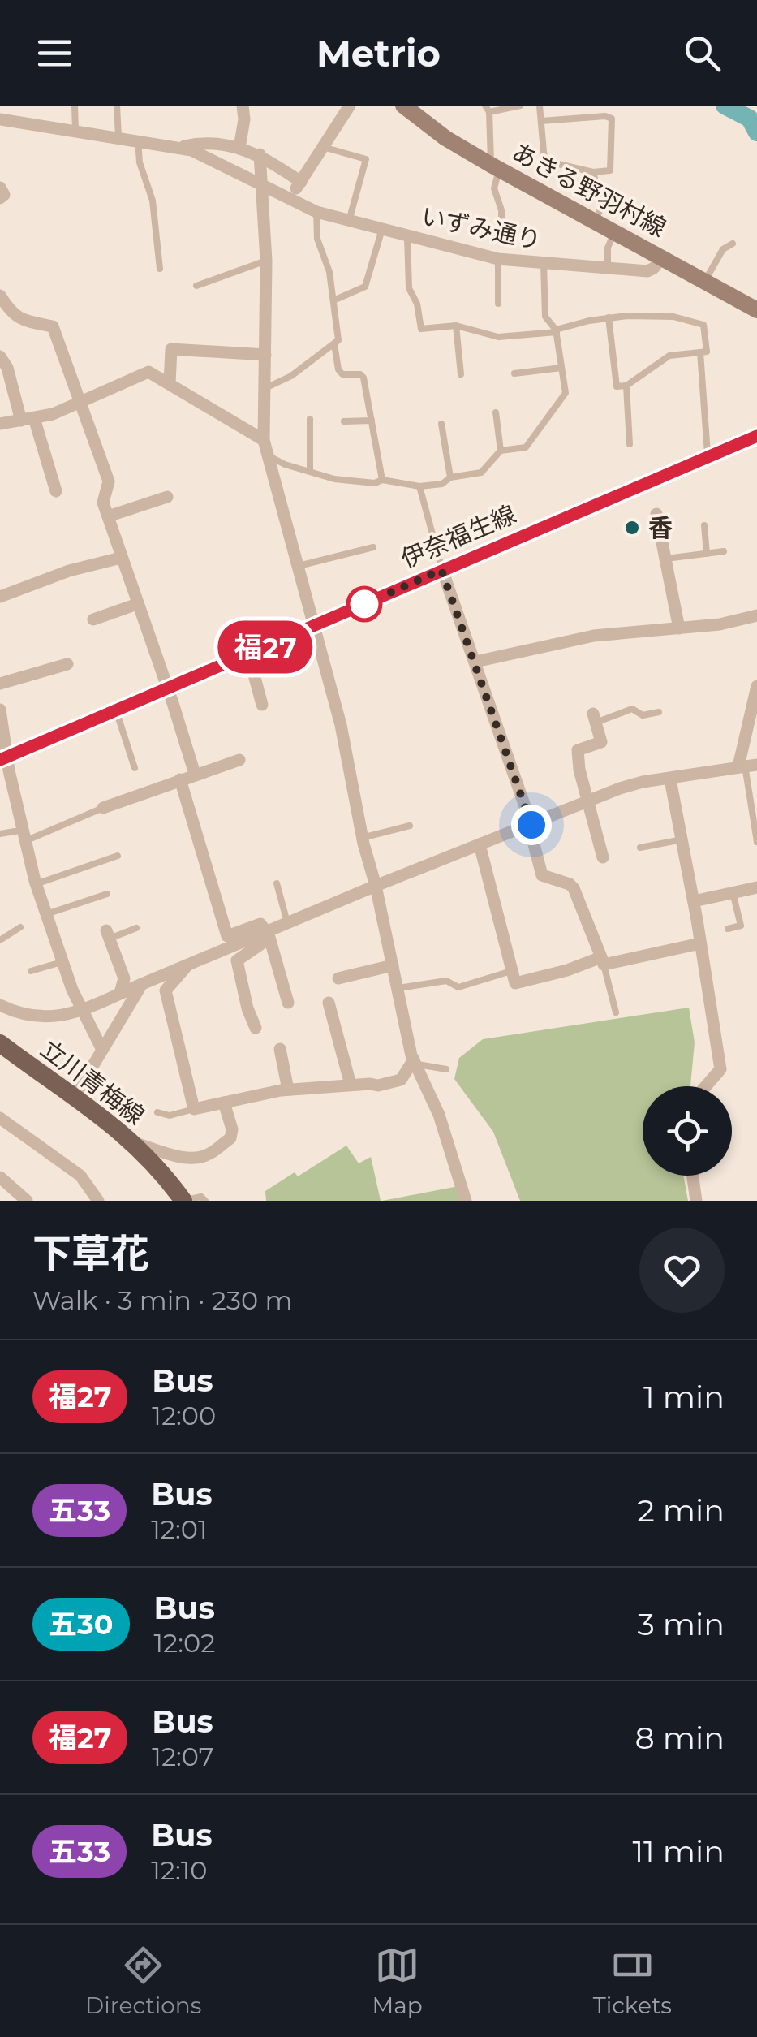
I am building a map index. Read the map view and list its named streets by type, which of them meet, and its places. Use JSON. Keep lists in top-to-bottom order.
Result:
{
  "streets": {
    "main road": ["あきる野羽村線", "伊奈福生線", "立川青梅線"],
    "street": ["いずみ通り"]
  },
  "crossings": [
    ["あきる野羽村線", "いずみ通り"]
  ],
  "places": ["香"],
  "lines": ["bus line 福27"],
  "page": {
    "header": "Metrio",
    "on_map": "福27",
    "heading": ["下草花", "Walk · 3 min · 230 m"],
    "list": [
      {
        "mark": "福27",
        "name": "Bus",
        "note": "12:00",
        "value": "1 min"
      },
      {
        "mark": "五33",
        "name": "Bus",
        "note": "12:01",
        "value": "2 min"
      },
      {
        "mark": "五30",
        "name": "Bus",
        "note": "12:02",
        "value": "3 min"
      },
      {
        "mark": "福27",
        "name": "Bus",
        "note": "12:07",
        "value": "8 min"
      },
      {
        "mark": "五33",
        "name": "Bus",
        "note": "12:10",
        "value": "11 min"
      }
    ],
    "tabs": ["Directions", "Map", "Tickets"]
  }
}
